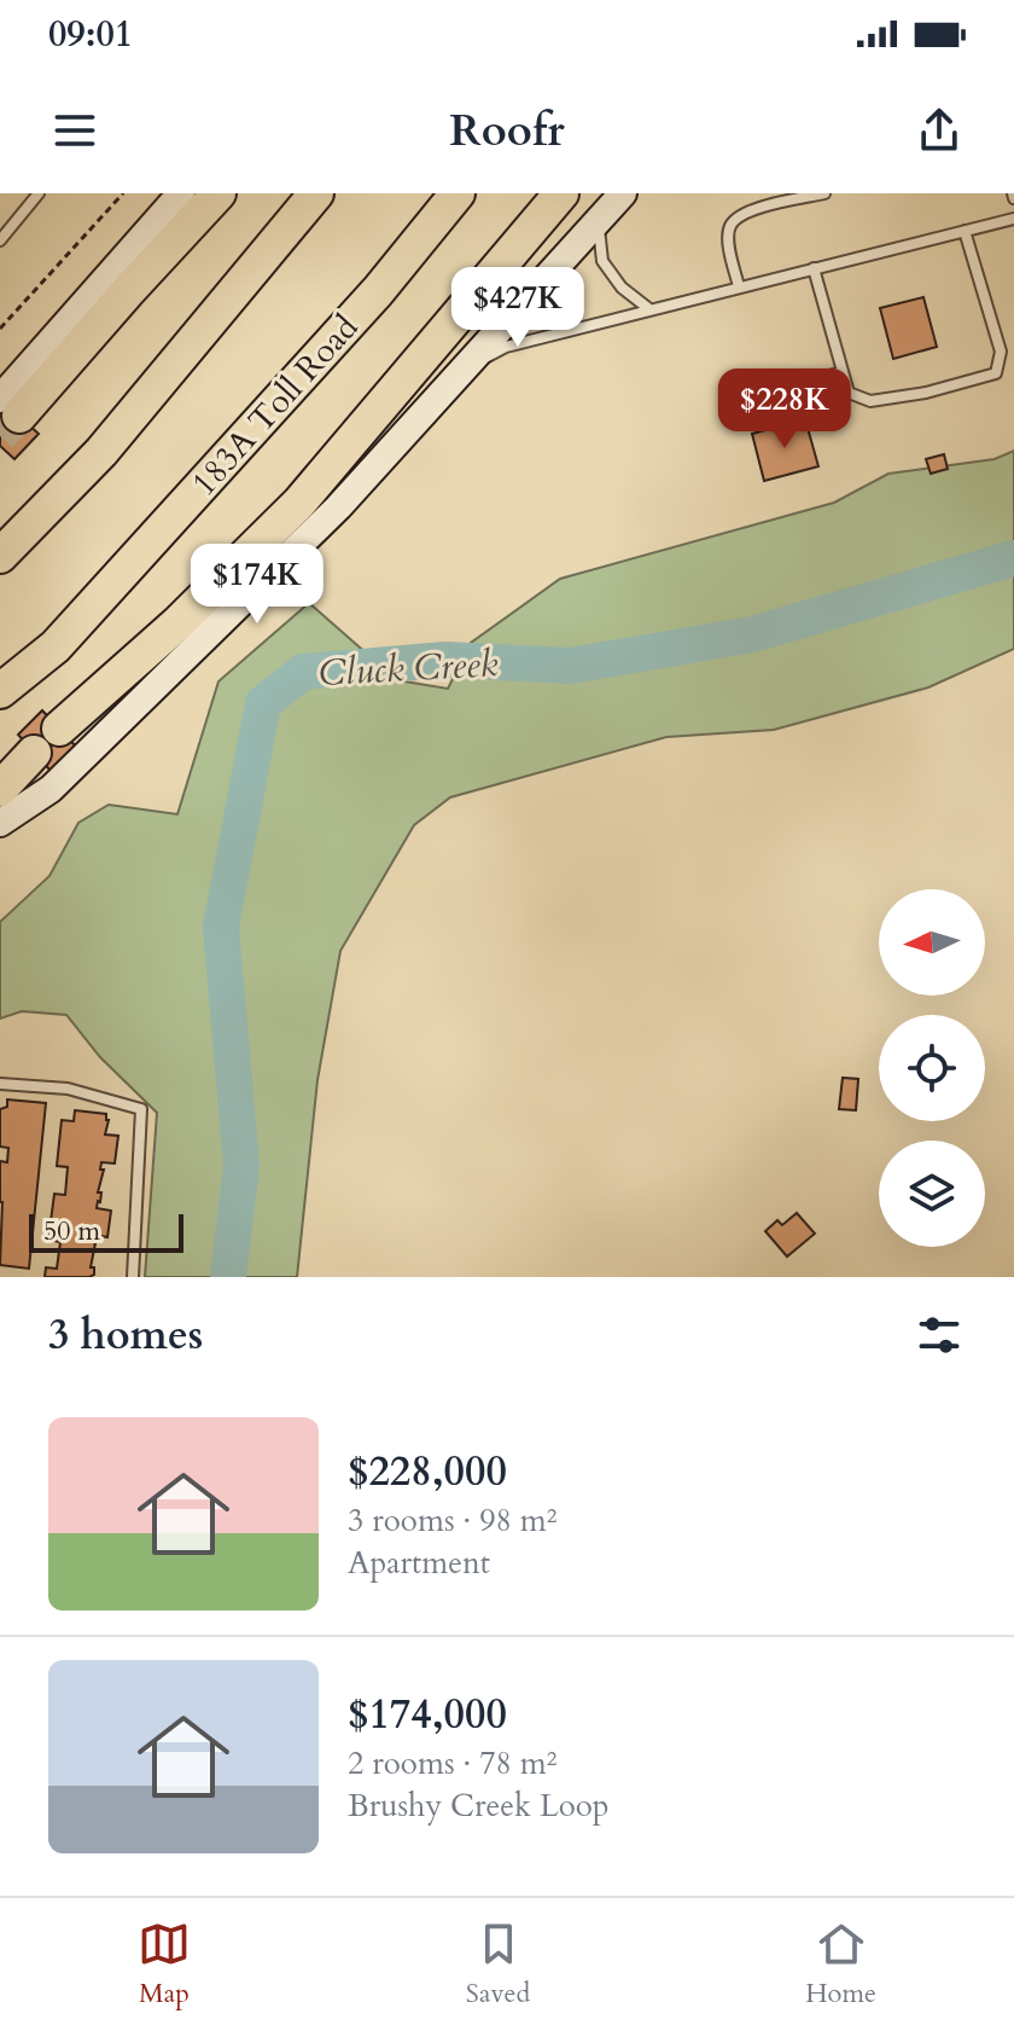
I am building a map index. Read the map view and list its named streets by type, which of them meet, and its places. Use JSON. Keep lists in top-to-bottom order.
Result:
{
  "streets": {
    "highway": ["183A Toll Road"]
  },
  "water": ["Cluck Creek"],
  "scale_bar": "50 m",
  "north": "left",
  "page": {
    "status": "09:01",
    "header": "Roofr",
    "price": ["$427K", "$228K", "$174K"],
    "scale": "50 m",
    "heading": "3 homes",
    "list": [
      {
        "name": "$228,000",
        "note": "3 rooms · 98 m² · Apartment"
      },
      {
        "name": "$174,000",
        "note": "2 rooms · 78 m² · Brushy Creek Loop"
      }
    ],
    "tabs": ["Map", "Saved", "Home"]
  }
}
